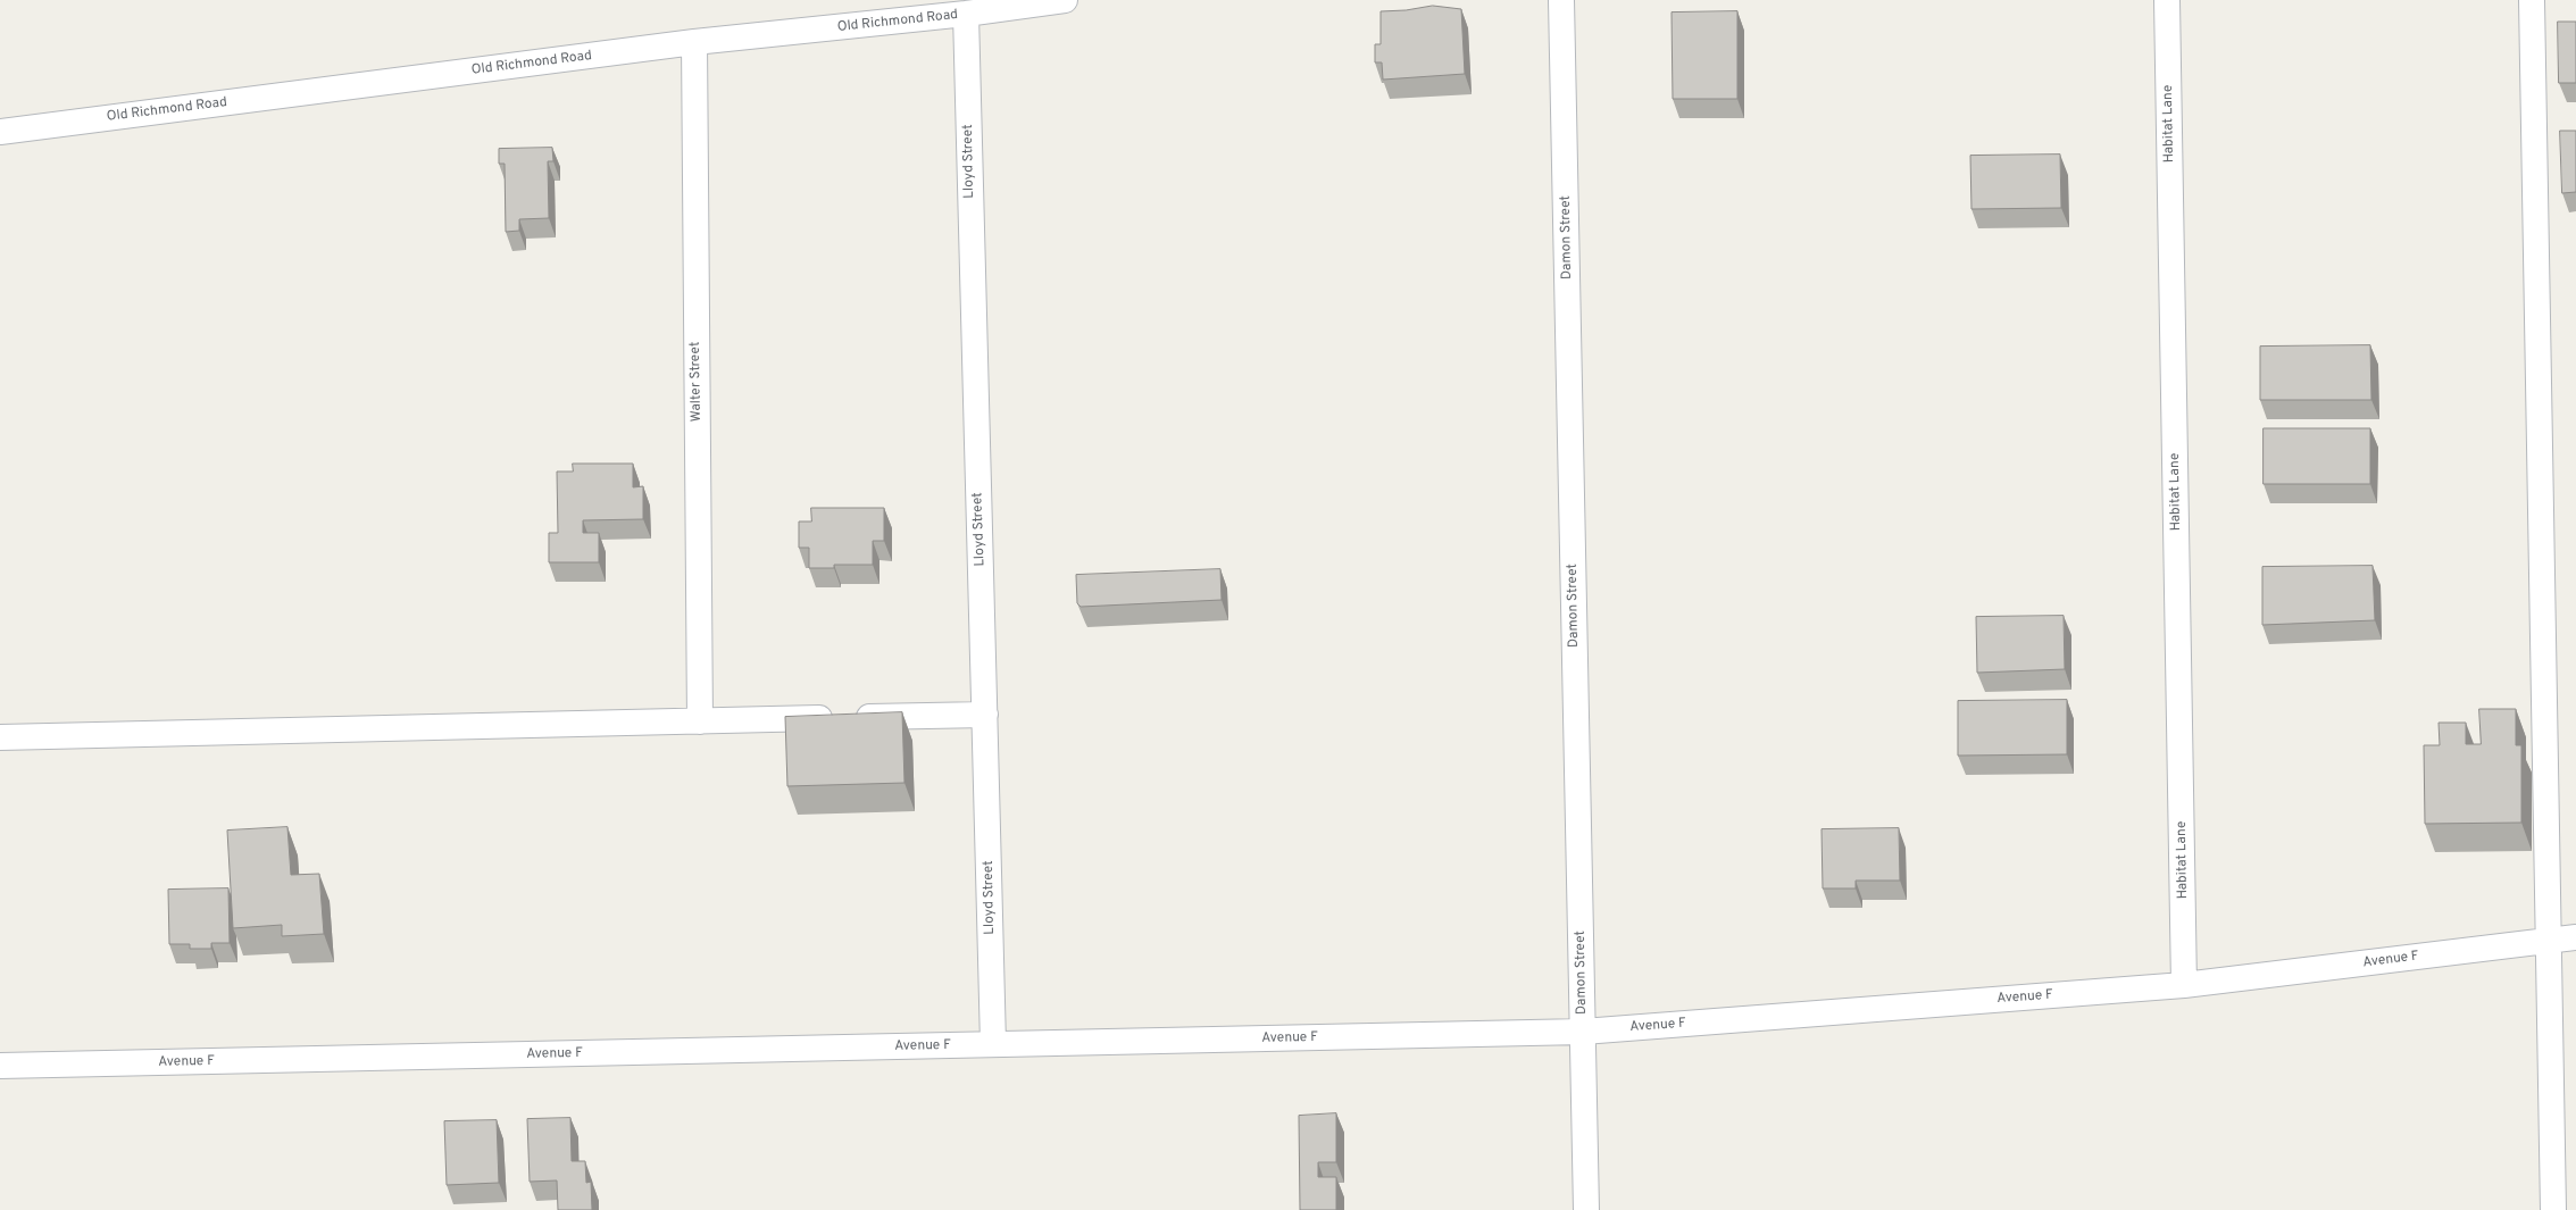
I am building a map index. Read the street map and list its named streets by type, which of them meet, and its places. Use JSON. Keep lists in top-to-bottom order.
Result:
{
  "streets": {
    "street": [
      "Old Richmond Road",
      "Habitat Lane",
      "Lloyd Street",
      "Damon Street",
      "Walter Street",
      "Avenue F"
    ]
  },
  "crossings": [
    ["Old Richmond Road", "Lloyd Street"],
    ["Old Richmond Road", "Walter Street"],
    ["Habitat Lane", "Avenue F"],
    ["Lloyd Street", "Avenue F"],
    ["Damon Street", "Avenue F"]
  ]
}
